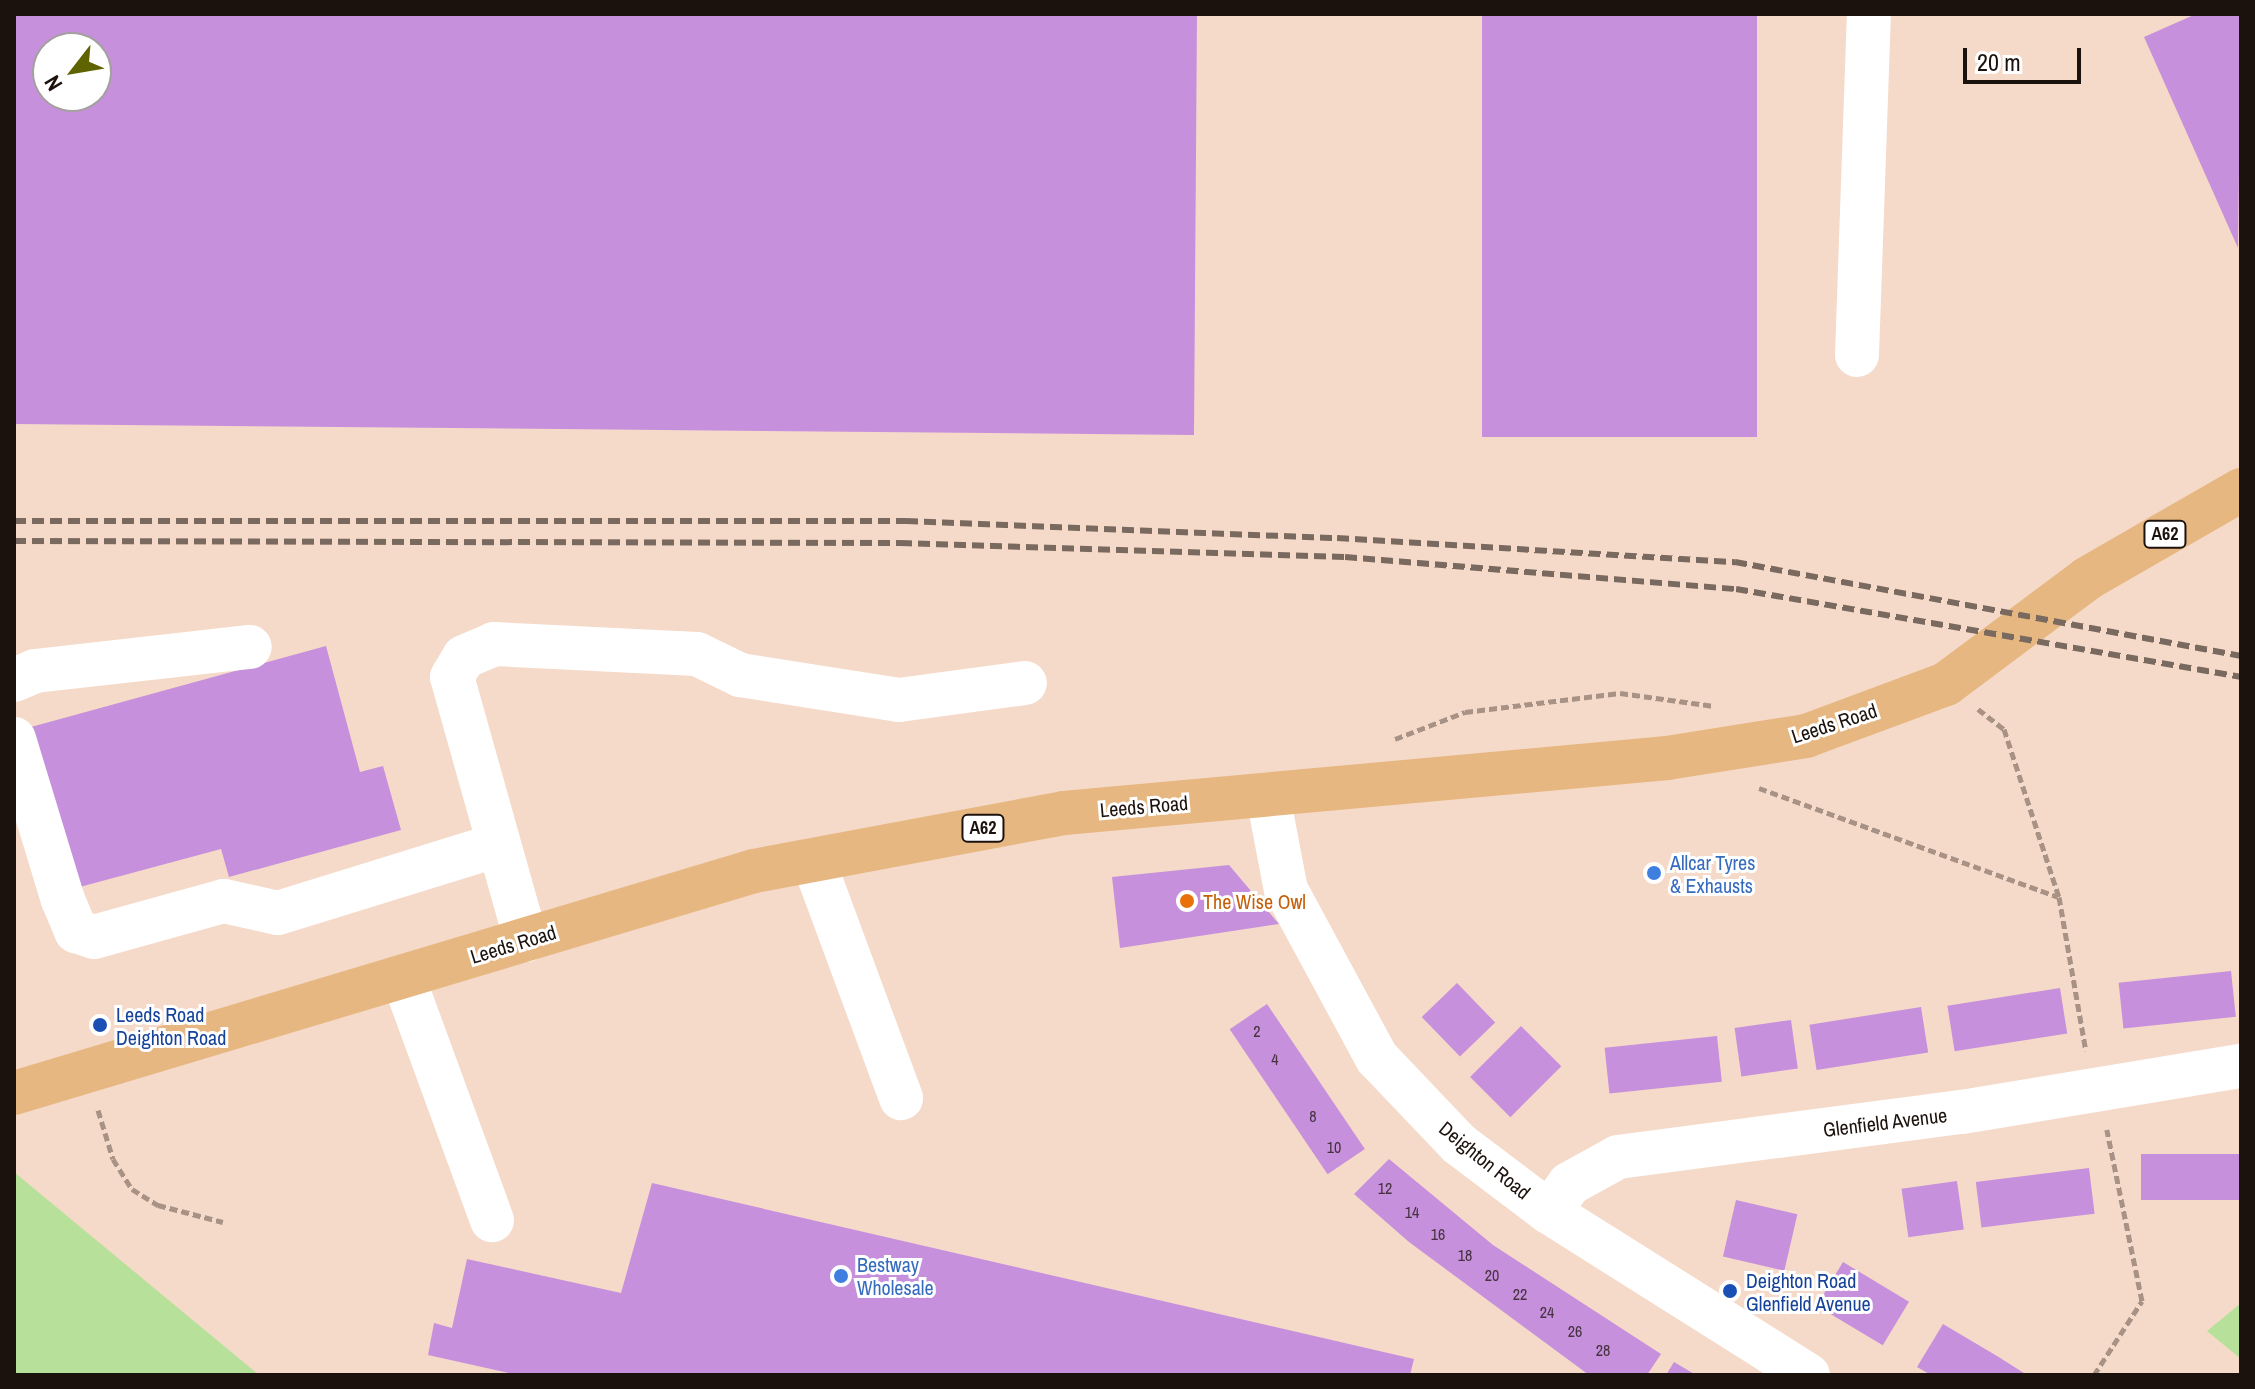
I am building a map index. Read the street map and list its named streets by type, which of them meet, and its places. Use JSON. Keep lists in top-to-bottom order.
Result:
{
  "streets": {
    "main road": ["A62", "Leeds Road"],
    "street": ["Glenfield Avenue", "Deighton Road"]
  },
  "crossings": [
    ["Leeds Road", "Deighton Road"],
    ["Glenfield Avenue", "Deighton Road"]
  ],
  "places": [
    "Allcar Tyres & Exhausts",
    "The Wise Owl",
    "Leeds Road Deighton Road",
    "Bestway Wholesale",
    "Deighton Road Glenfield Avenue"
  ],
  "house_numbers": [
    "2",
    "4",
    "8",
    "10",
    "12",
    "14",
    "16",
    "18",
    "20",
    "22",
    "24",
    "26",
    "28"
  ],
  "scale_bar": "20 m",
  "north": "bottom left"
}
